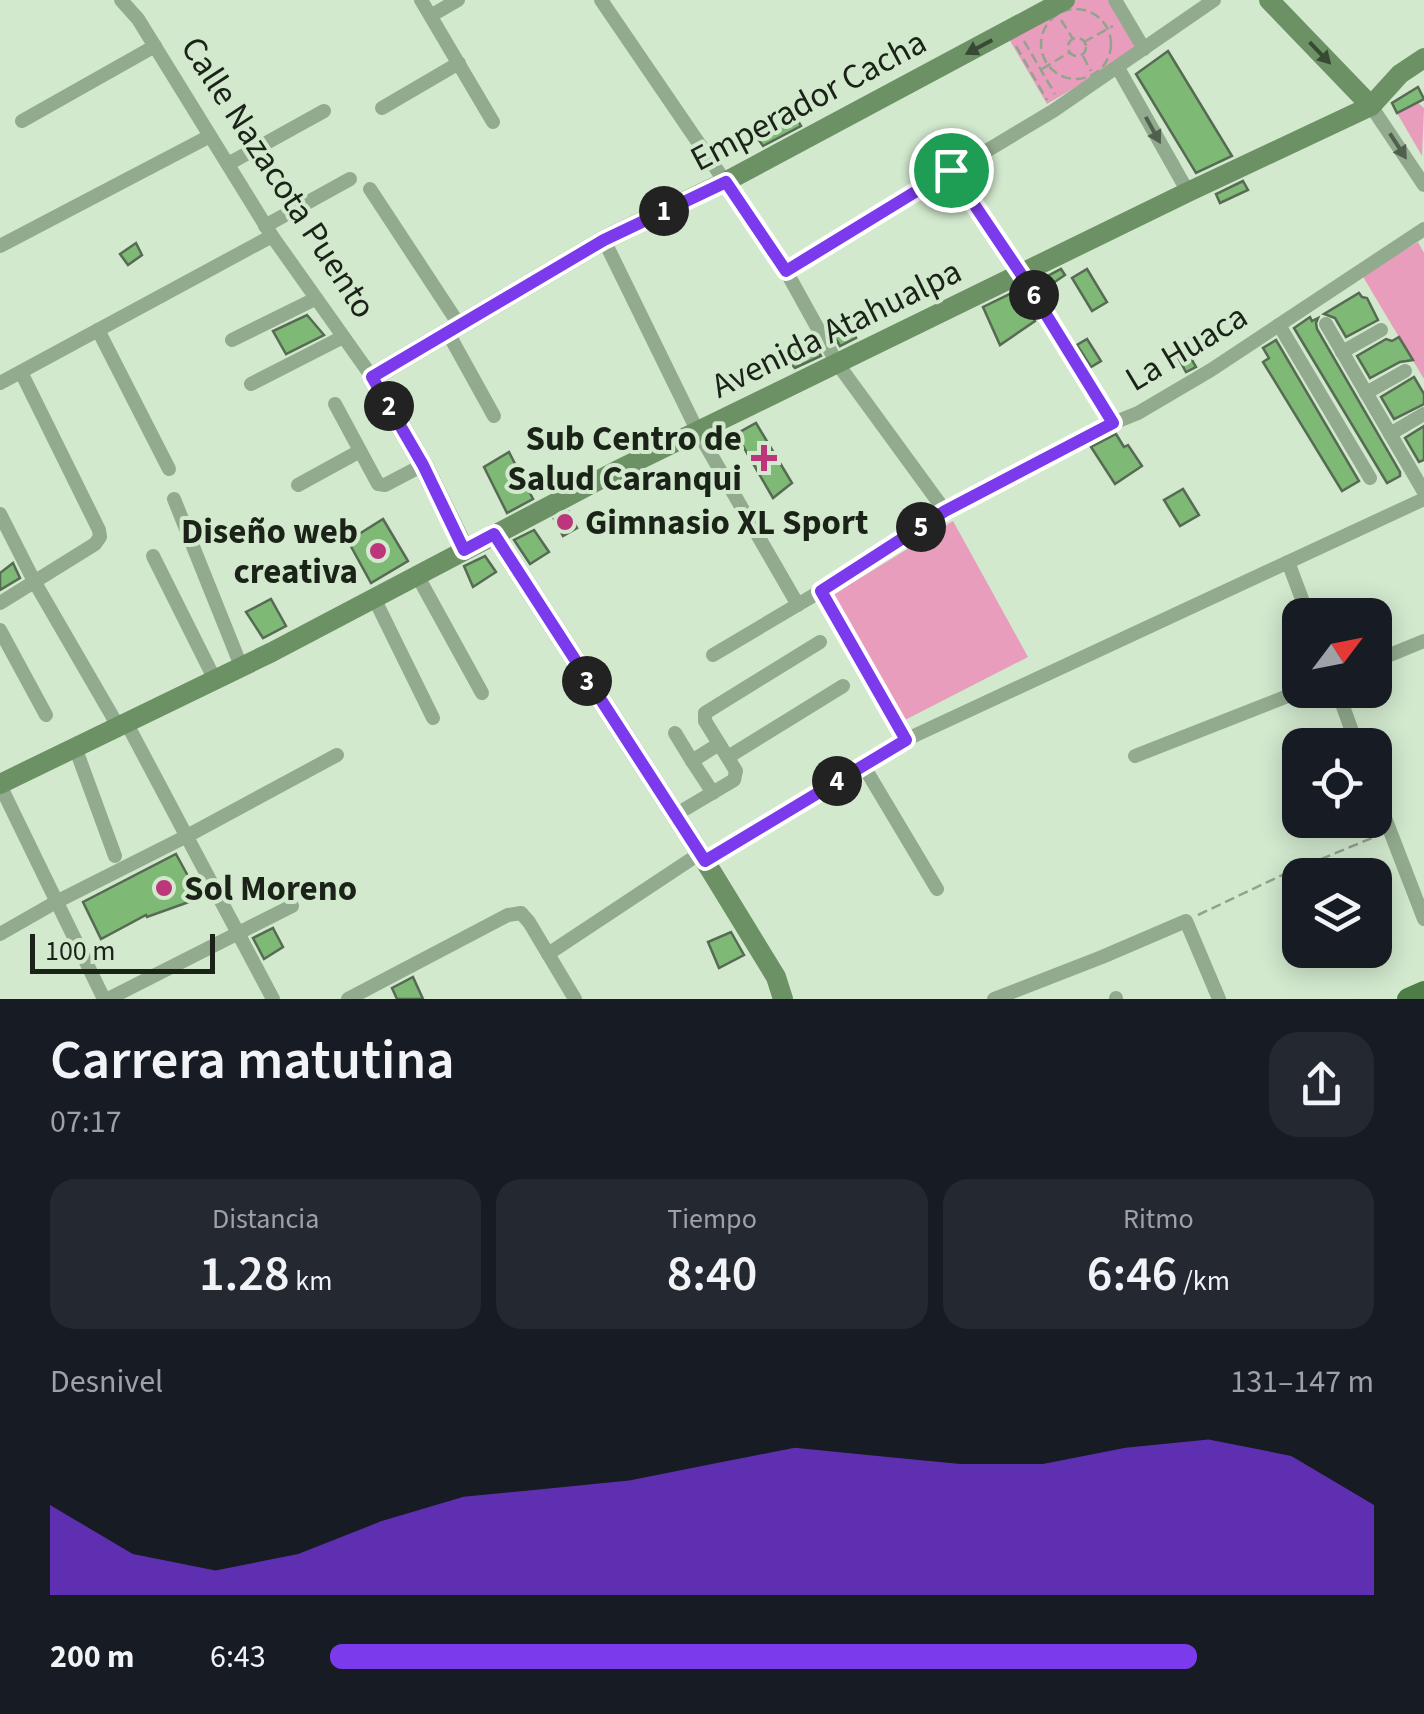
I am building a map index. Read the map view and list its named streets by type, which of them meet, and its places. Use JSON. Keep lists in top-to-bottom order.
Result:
{
  "streets": {
    "main road": ["Emperador Cacha", "Calle Nazacota Puento", "Avenida Atahualpa"],
    "street": ["La Huaca"]
  },
  "crossings": [
    ["Emperador Cacha", "Calle Nazacota Puento"],
    ["Calle Nazacota Puento", "Avenida Atahualpa"]
  ],
  "one_way": ["Emperador Cacha"],
  "places": {
    "health": ["Sub Centro de Salud Caranqui"],
    "other": ["Gimnasio XL Sport", "Diseño web creativa", "Sol Moreno"]
  },
  "scale_bar": "100 m",
  "north": "top right",
  "page": {
    "pins": [
      "1",
      "6",
      "2",
      "5",
      "3",
      "4"
    ],
    "scale": "100 m",
    "heading": ["Carrera matutina", "07:17"],
    "stats": [
      ["Distancia", "1.28 km"],
      ["Tiempo", "8:40"],
      ["Ritmo", "6:46 /km"]
    ],
    "chart": ["Desnivel", "131–147 m"],
    "list": [
      {
        "name": "200 m",
        "note": "6:43"
      }
    ]
  }
}
